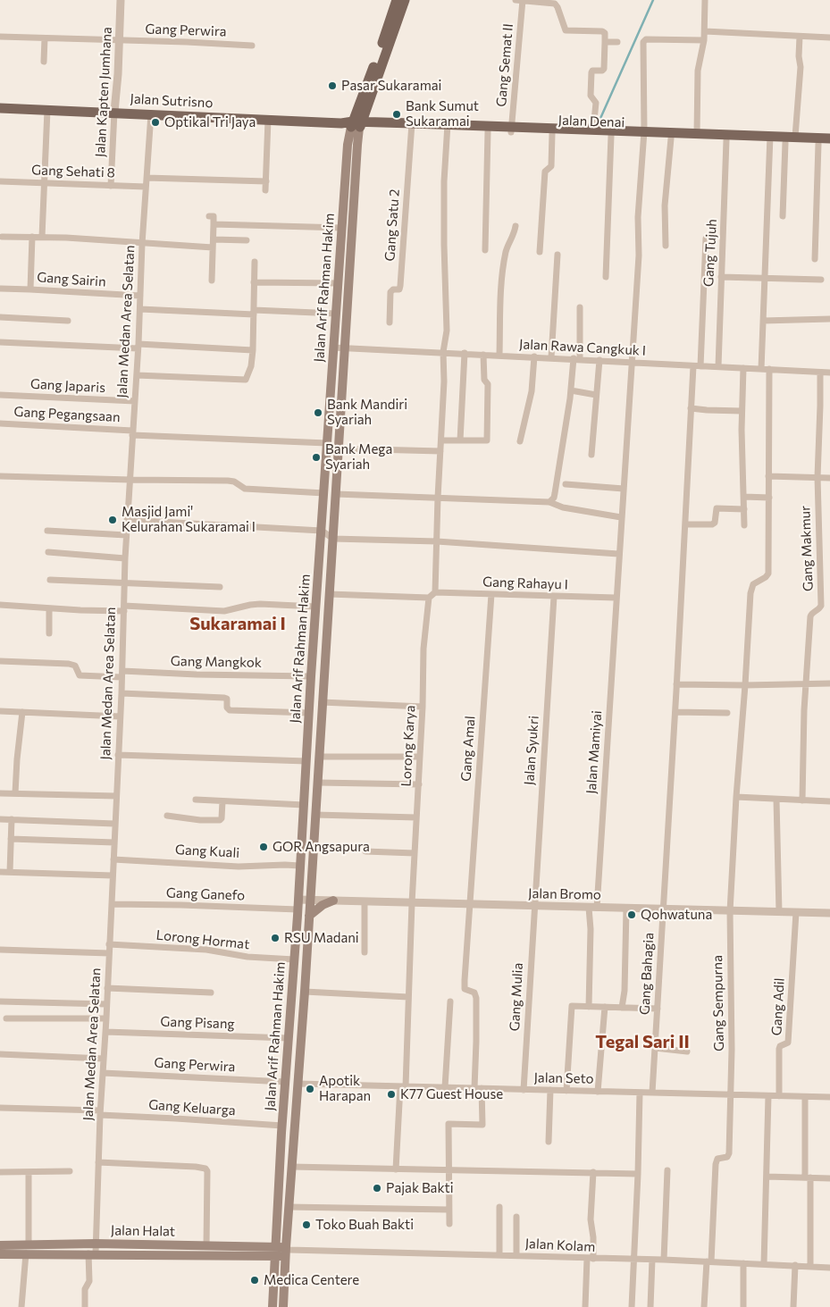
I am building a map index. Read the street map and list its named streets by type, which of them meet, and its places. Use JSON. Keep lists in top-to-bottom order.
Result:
{
  "streets": {
    "main road": [
      "Jalan Sutrisno",
      "Jalan Denai",
      "Jalan Arif Rahman Hakim",
      "Jalan Halat"
    ],
    "street": [
      "Gang Perwira",
      "Gang Semat II",
      "Jalan Kapten Jumhana",
      "Gang Sehati 8",
      "Gang Satu 2",
      "Gang Tujuh",
      "Gang Sairin",
      "Jalan Medan Area Selatan",
      "Jalan Rawa Cangkuk I",
      "Gang Japaris",
      "Gang Pegangsaan",
      "Gang Makmur",
      "Gang Rahayu I",
      "Gang Mangkok",
      "Lorong Karya",
      "Gang Amal",
      "Jalan Syukri",
      "Jalan Mamiyai",
      "Gang Kuali",
      "Gang Ganefo",
      "Jalan Bromo",
      "Lorong Hormat",
      "Gang Bahagia",
      "Gang Mulia",
      "Gang Sempurna",
      "Gang Adil",
      "Gang Pisang",
      "Jalan Seto",
      "Gang Keluarga",
      "Jalan Kolam"
    ]
  },
  "crossings": [
    ["Gang Perwira", "Jalan Kapten Jumhana"],
    ["Gang Perwira", "Jalan Arif Rahman Hakim"],
    ["Gang Perwira", "Jalan Medan Area Selatan"],
    ["Gang Semat II", "Jalan Denai"],
    ["Jalan Kapten Jumhana", "Jalan Sutrisno"],
    ["Jalan Kapten Jumhana", "Gang Sehati 8"],
    ["Jalan Sutrisno", "Jalan Denai"],
    ["Jalan Sutrisno", "Jalan Arif Rahman Hakim"],
    ["Jalan Sutrisno", "Jalan Medan Area Selatan"],
    ["Jalan Denai", "Gang Satu 2"],
    ["Jalan Denai", "Gang Tujuh"],
    ["Jalan Denai", "Jalan Arif Rahman Hakim"],
    ["Jalan Denai", "Jalan Mamiyai"],
    ["Gang Sehati 8", "Jalan Medan Area Selatan"],
    ["Gang Tujuh", "Jalan Rawa Cangkuk I"],
    ["Gang Sairin", "Jalan Medan Area Selatan"],
    ["Jalan Arif Rahman Hakim", "Jalan Rawa Cangkuk I"],
    ["Jalan Arif Rahman Hakim", "Gang Pegangsaan"],
    ["Jalan Arif Rahman Hakim", "Gang Mangkok"],
    ["Jalan Arif Rahman Hakim", "Gang Kuali"],
    ["Jalan Arif Rahman Hakim", "Gang Ganefo"],
    ["Jalan Arif Rahman Hakim", "Jalan Bromo"],
    ["Jalan Arif Rahman Hakim", "Lorong Hormat"],
    ["Jalan Arif Rahman Hakim", "Gang Pisang"],
    ["Jalan Arif Rahman Hakim", "Jalan Seto"],
    ["Jalan Arif Rahman Hakim", "Gang Keluarga"],
    ["Jalan Arif Rahman Hakim", "Jalan Halat"],
    ["Jalan Arif Rahman Hakim", "Jalan Kolam"],
    ["Jalan Medan Area Selatan", "Gang Japaris"],
    ["Jalan Medan Area Selatan", "Gang Pegangsaan"],
    ["Jalan Medan Area Selatan", "Gang Mangkok"],
    ["Jalan Medan Area Selatan", "Gang Kuali"],
    ["Jalan Medan Area Selatan", "Gang Ganefo"],
    ["Jalan Medan Area Selatan", "Lorong Hormat"],
    ["Jalan Medan Area Selatan", "Gang Pisang"],
    ["Jalan Medan Area Selatan", "Gang Keluarga"],
    ["Jalan Medan Area Selatan", "Jalan Halat"],
    ["Jalan Rawa Cangkuk I", "Gang Makmur"],
    ["Jalan Rawa Cangkuk I", "Jalan Mamiyai"],
    ["Jalan Rawa Cangkuk I", "Gang Bahagia"],
    ["Gang Rahayu I", "Gang Amal"],
    ["Gang Rahayu I", "Jalan Syukri"],
    ["Gang Rahayu I", "Jalan Mamiyai"],
    ["Lorong Karya", "Jalan Bromo"],
    ["Lorong Karya", "Jalan Seto"],
    ["Gang Amal", "Jalan Bromo"],
    ["Gang Amal", "Jalan Seto"],
    ["Jalan Syukri", "Jalan Bromo"],
    ["Jalan Syukri", "Gang Mulia"],
    ["Jalan Mamiyai", "Jalan Bromo"],
    ["Jalan Bromo", "Gang Bahagia"],
    ["Jalan Bromo", "Gang Mulia"],
    ["Jalan Bromo", "Gang Sempurna"],
    ["Jalan Bromo", "Gang Adil"],
    ["Gang Bahagia", "Jalan Seto"],
    ["Gang Mulia", "Jalan Seto"],
    ["Gang Sempurna", "Jalan Seto"],
    ["Gang Sempurna", "Jalan Kolam"],
    ["Gang Adil", "Jalan Seto"],
    ["Jalan Halat", "Jalan Kolam"]
  ],
  "districts": ["Sukaramai I", "Tegal Sari II"],
  "places": [
    "Pasar Sukaramai",
    "Bank Sumut Sukaramai",
    "Optikal Tri Jaya",
    "Bank Mandiri Syariah",
    "Bank Mega Syariah",
    "Masjid Jami' Kelurahan Sukaramai I",
    "GOR Angsapura",
    "Qohwatuna",
    "RSU Madani",
    "Apotik Harapan",
    "K77 Guest House",
    "Pajak Bakti",
    "Toko Buah Bakti",
    "Medica Centere"
  ]
}
